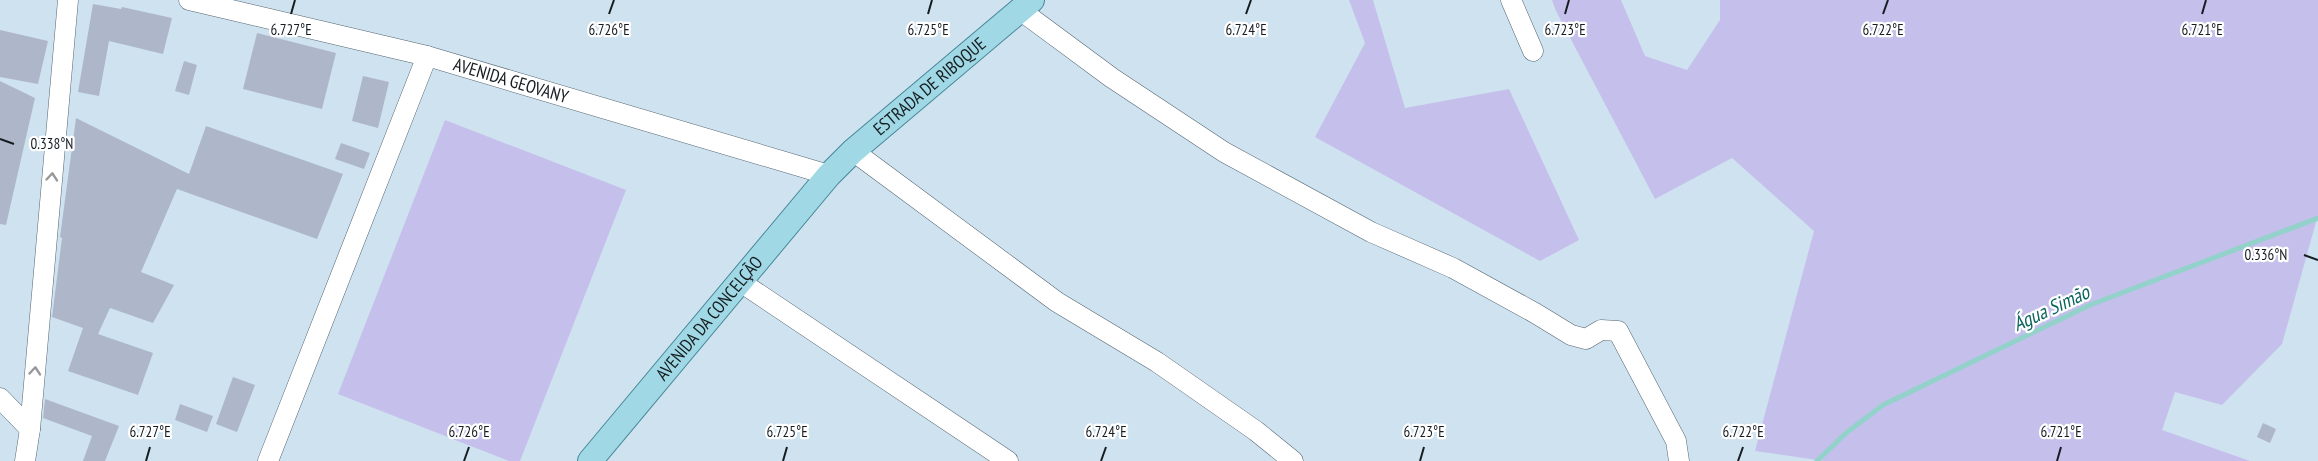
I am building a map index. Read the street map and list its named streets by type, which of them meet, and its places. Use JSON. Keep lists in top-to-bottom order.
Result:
{
  "streets": {
    "main road": ["ESTRADA DE RIBOQUE", "AVENIDA DA CONCELÇÃO"],
    "street": ["AVENIDA GEOVANY"]
  },
  "crossings": [
    ["AVENIDA GEOVANY", "ESTRADA DE RIBOQUE"],
    ["AVENIDA GEOVANY", "AVENIDA DA CONCELÇÃO"],
    ["ESTRADA DE RIBOQUE", "AVENIDA DA CONCELÇÃO"]
  ],
  "water": ["Água Simão"],
  "coordinates": [
    "6.727°E",
    "6.726°E",
    "6.725°E",
    "6.724°E",
    "6.723°E",
    "6.722°E",
    "6.721°E",
    "0.338°N",
    "0.336°N"
  ]
}
